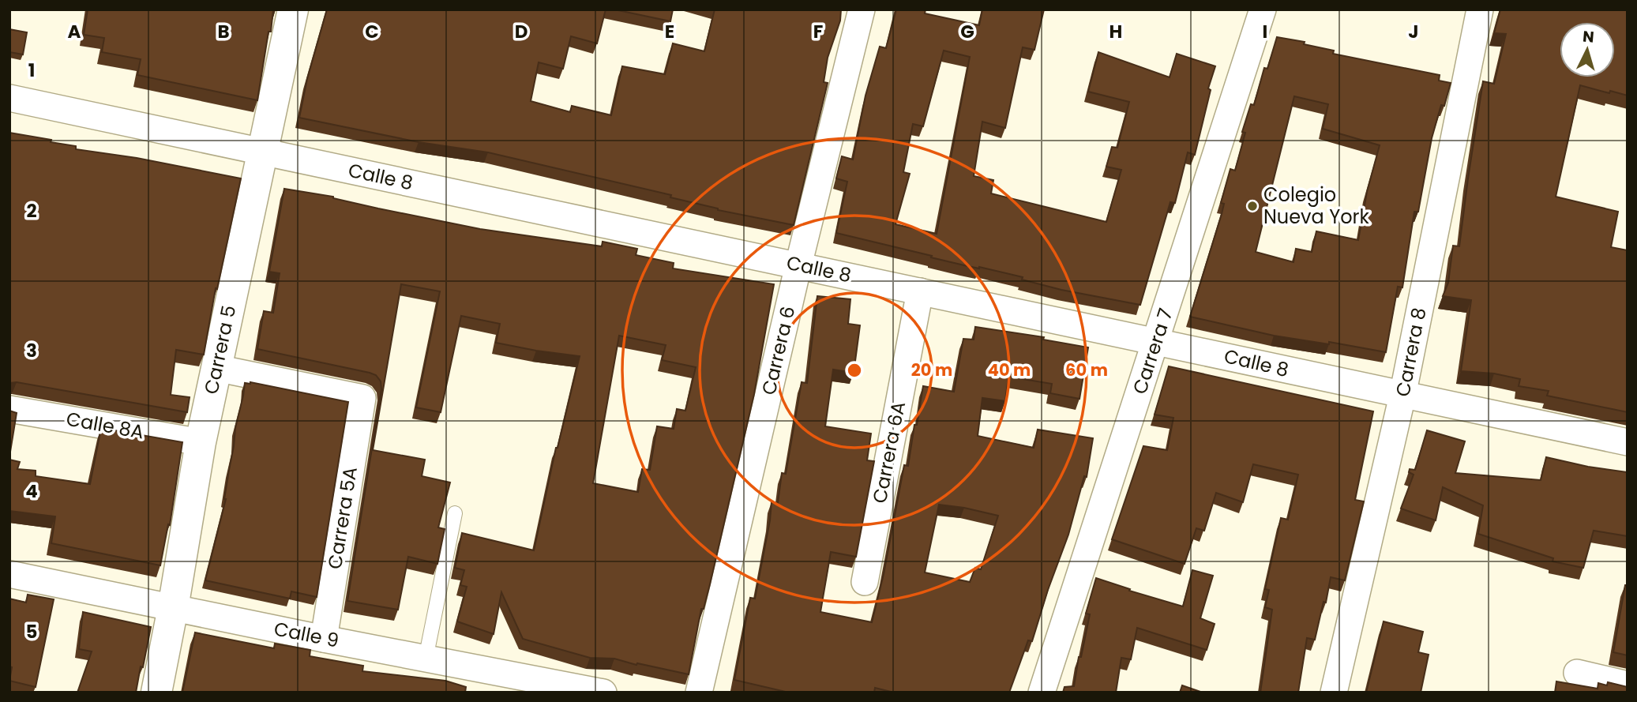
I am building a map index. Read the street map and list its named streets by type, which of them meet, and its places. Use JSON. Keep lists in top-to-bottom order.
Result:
{
  "streets": {
    "street": [
      "Calle 8",
      "Carrera 5",
      "Carrera 6",
      "Carrera 7",
      "Carrera 8",
      "Calle 8A",
      "Carrera 6A",
      "Carrera 5A",
      "Calle 9"
    ]
  },
  "crossings": [
    ["Calle 8", "Carrera 5"],
    ["Calle 8", "Carrera 6"],
    ["Calle 8", "Carrera 7"],
    ["Calle 8", "Carrera 8"],
    ["Calle 8", "Carrera 6A"],
    ["Carrera 5", "Calle 8A"],
    ["Carrera 5", "Carrera 5A"],
    ["Carrera 5", "Calle 9"],
    ["Carrera 5A", "Calle 9"]
  ],
  "places": ["Colegio Nueva York"],
  "north": "top",
  "grid": {
    "columns": [
      "A",
      "B",
      "C",
      "D",
      "E",
      "F",
      "G",
      "H",
      "I",
      "J"
    ],
    "rows": [
      "1",
      "2",
      "3",
      "4",
      "5"
    ]
  },
  "rings": ["20 m", "40 m", "60 m"]
}
